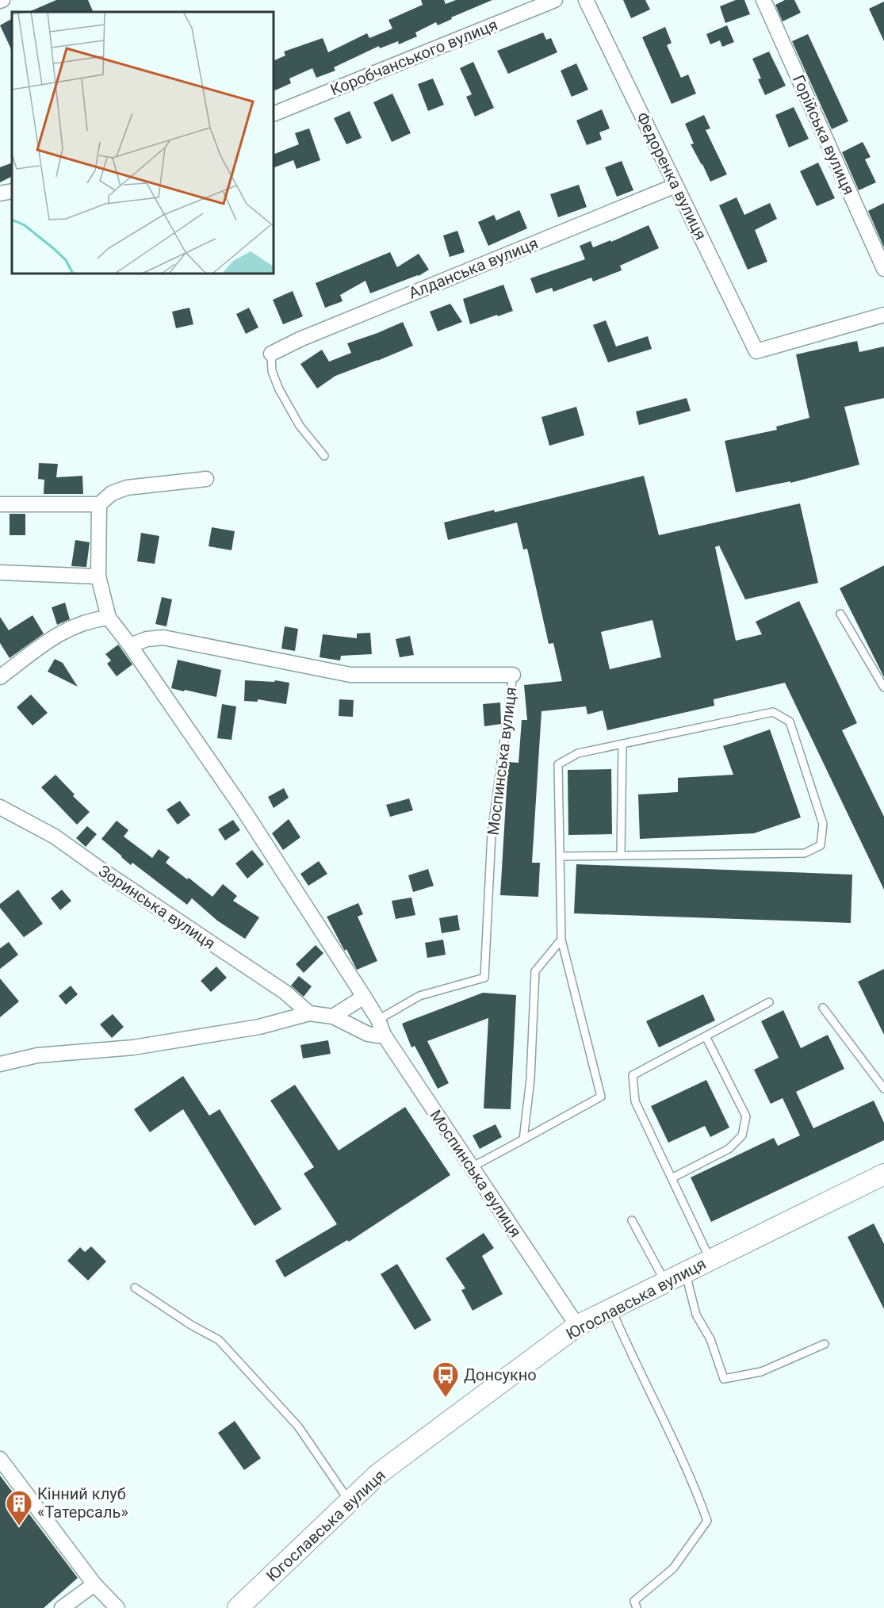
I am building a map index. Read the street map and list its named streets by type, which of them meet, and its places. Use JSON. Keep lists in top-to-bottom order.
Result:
{
  "streets": {
    "main road": ["Югославська вулиця"],
    "street": [
      "Коробчанського вулиця",
      "Горійська вулиця",
      "Федоренка вулиця",
      "Алданська вулиця",
      "Моспинська вулиця",
      "Зоринська вулиця"
    ]
  },
  "crossings": [
    ["Федоренка вулиця", "Алданська вулиця"],
    ["Моспинська вулиця", "Югославська вулиця"]
  ],
  "places": {
    "bus stop": ["Донсукно"],
    "building": ["Кінний клуб «Татерсаль»"]
  }
}
